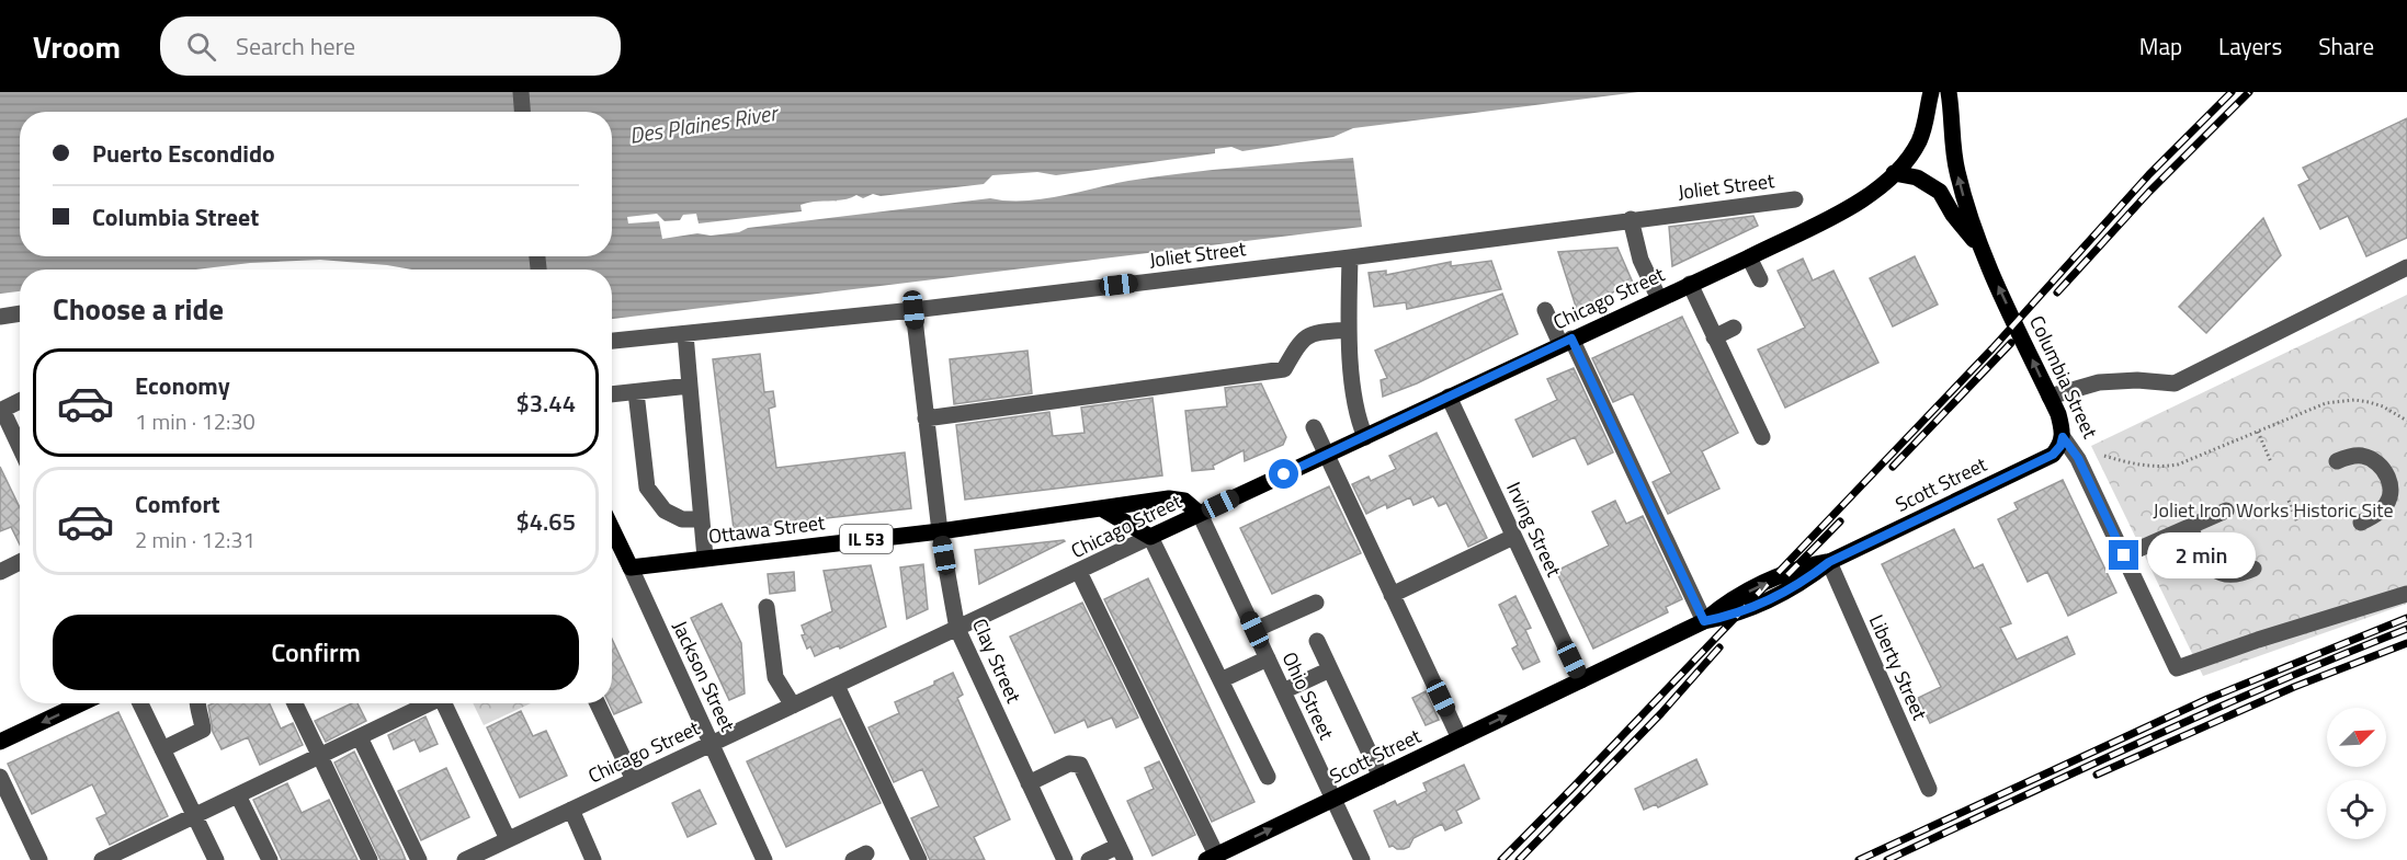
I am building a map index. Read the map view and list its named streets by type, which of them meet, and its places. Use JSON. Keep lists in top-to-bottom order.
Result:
{
  "streets": {
    "main road": [
      "Chicago Street",
      "Columbia Street",
      "Scott Street",
      "Ottawa Street",
      "IL 53",
      "Jackson Street"
    ],
    "street": [
      "Joliet Street",
      "Irving Street",
      "Clay Street",
      "Liberty Street",
      "Ohio Street"
    ]
  },
  "crossings": [
    ["Joliet Street", "Clay Street"],
    ["Chicago Street", "Ottawa Street"],
    ["Chicago Street", "Irving Street"],
    ["Chicago Street", "Clay Street"],
    ["Chicago Street", "Jackson Street"],
    ["Chicago Street", "Ohio Street"],
    ["Columbia Street", "Scott Street"],
    ["Scott Street", "Irving Street"],
    ["Scott Street", "Liberty Street"],
    ["Scott Street", "Ohio Street"],
    ["Ottawa Street", "Clay Street"],
    ["Ottawa Street", "Jackson Street"],
    ["Ottawa Street", "Ohio Street"]
  ],
  "one_way": ["Columbia Street", "Scott Street"],
  "water": ["Des Plaines River"],
  "parks": ["Joliet Iron Works Historic Site"],
  "north": "top right",
  "page": {
    "header": "Vroom",
    "search": "Search here",
    "nav": ["Map", "Layers", "Share"],
    "banner": ["Puerto Escondido", "Columbia Street"],
    "heading": "Choose a ride",
    "list": [
      {
        "name": "Economy",
        "note": "1 min · 12:30",
        "value": "$3.44"
      },
      {
        "name": "Comfort",
        "note": "2 min · 12:31",
        "value": "$4.65"
      }
    ],
    "bubble": "2 min",
    "buttons": "Confirm"
  }
}
